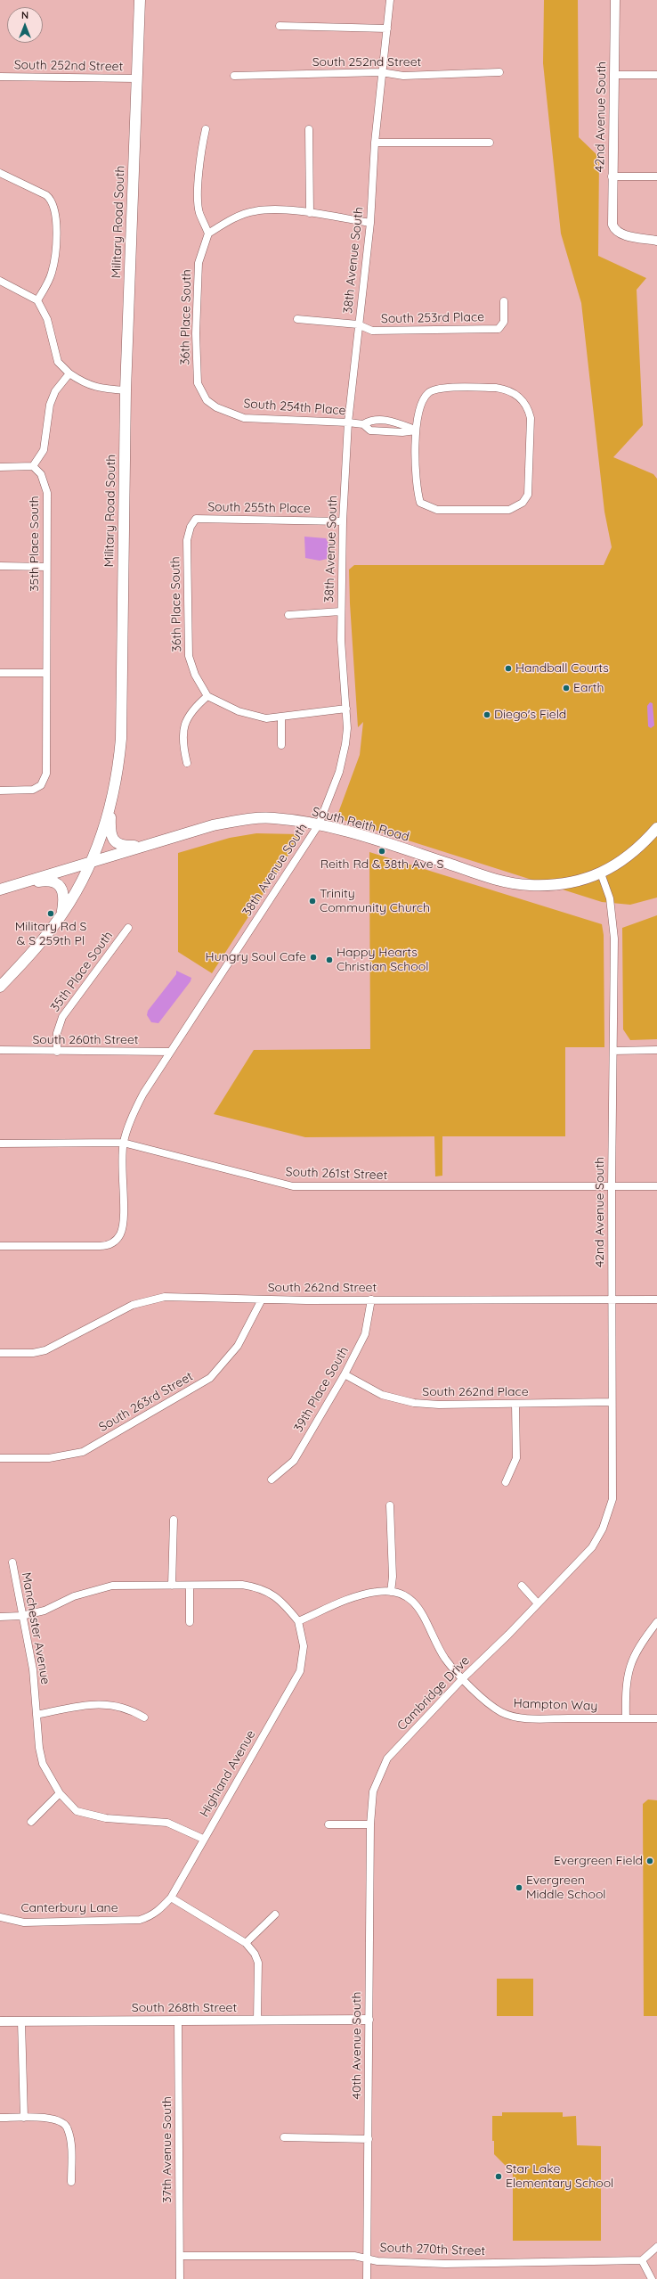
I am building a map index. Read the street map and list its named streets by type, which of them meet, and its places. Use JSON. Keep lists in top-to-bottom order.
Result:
{
  "streets": {
    "main road": ["Military Road South", "South Reith Road"],
    "street": [
      "South 252nd Street",
      "42nd Avenue South",
      "38th Avenue South",
      "36th Place South",
      "South 253rd Place",
      "South 254th Place",
      "South 255th Place",
      "35th Place South",
      "South 260th Street",
      "South 261st Street",
      "South 262nd Street",
      "39th Place South",
      "South 262nd Place",
      "South 263rd Street",
      "Manchester Avenue",
      "Cambridge Drive",
      "Hampton Way",
      "Highland Avenue",
      "Canterbury Lane",
      "South 268th Street",
      "40th Avenue South",
      "37th Avenue South",
      "South 270th Street"
    ]
  },
  "crossings": [
    ["South 252nd Street", "Military Road South"],
    ["South 252nd Street", "38th Avenue South"],
    ["42nd Avenue South", "South Reith Road"],
    ["42nd Avenue South", "South 261st Street"],
    ["42nd Avenue South", "South 262nd Street"],
    ["42nd Avenue South", "South 262nd Place"],
    ["42nd Avenue South", "Cambridge Drive"],
    ["Military Road South", "South Reith Road"],
    ["38th Avenue South", "South 253rd Place"],
    ["38th Avenue South", "South 254th Place"],
    ["38th Avenue South", "South 255th Place"],
    ["38th Avenue South", "South Reith Road"],
    ["38th Avenue South", "South 260th Street"],
    ["36th Place South", "South 254th Place"],
    ["36th Place South", "South 255th Place"],
    ["35th Place South", "South 260th Street"],
    ["South 262nd Street", "39th Place South"],
    ["South 262nd Street", "South 263rd Street"],
    ["39th Place South", "South 262nd Place"],
    ["Manchester Avenue", "Highland Avenue"],
    ["Cambridge Drive", "Hampton Way"],
    ["Cambridge Drive", "40th Avenue South"],
    ["Hampton Way", "Highland Avenue"],
    ["Highland Avenue", "Canterbury Lane"],
    ["South 268th Street", "40th Avenue South"],
    ["South 268th Street", "37th Avenue South"],
    ["40th Avenue South", "South 270th Street"],
    ["37th Avenue South", "South 270th Street"]
  ],
  "places": [
    "Handball Courts",
    "Earth",
    "Diego's Field",
    "Reith Rd & 38th Ave S",
    "Trinity Community Church",
    "Military Rd S & S 259th Pl",
    "Hungry Soul Cafe",
    "Happy Hearts Christian School",
    "Evergreen Field",
    "Evergreen Middle School",
    "Star Lake Elementary School"
  ],
  "north": "top"
}
